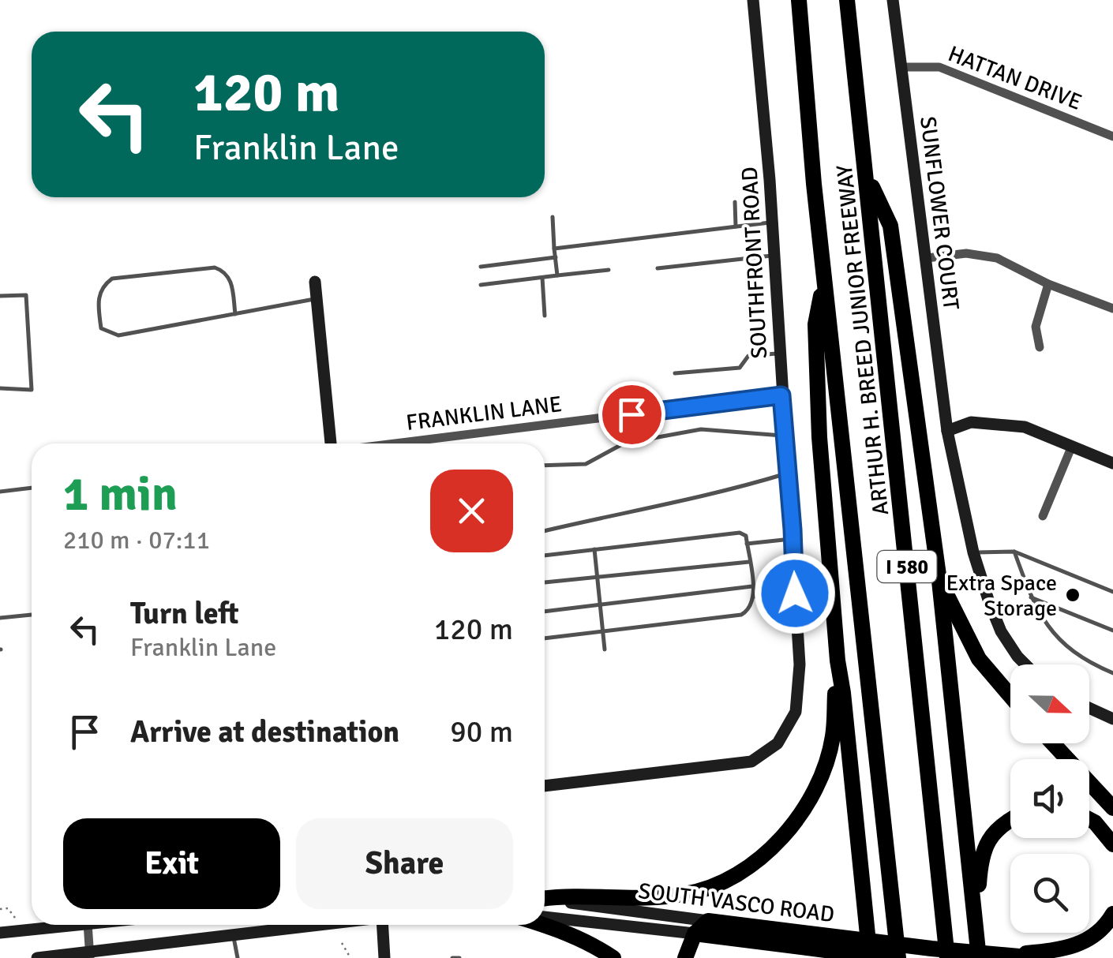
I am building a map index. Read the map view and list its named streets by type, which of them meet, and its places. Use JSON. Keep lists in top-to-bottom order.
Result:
{
  "streets": {
    "highway": ["ARTHUR H. BREED JUNIOR FREEWAY", "I 580", "SOUTH VASCO ROAD"],
    "street": [
      "HATTAN DRIVE",
      "SUNFLOWER COURT",
      "SOUTHFRONT ROAD",
      "FRANKLIN LANE"
    ]
  },
  "crossings": [
    ["HATTAN DRIVE", "SUNFLOWER COURT"],
    ["SOUTHFRONT ROAD", "FRANKLIN LANE"]
  ],
  "places": ["Extra Space Storage"],
  "north": "right",
  "page": {
    "turn": ["120 m", "Franklin Lane"],
    "heading": ["1 min", "210 m · 07:11"],
    "list": [
      {
        "name": "Turn left",
        "note": "Franklin Lane",
        "value": "120 m"
      },
      {
        "name": "Arrive at destination",
        "value": "90 m"
      }
    ],
    "buttons": ["Exit", "Share"]
  }
}
